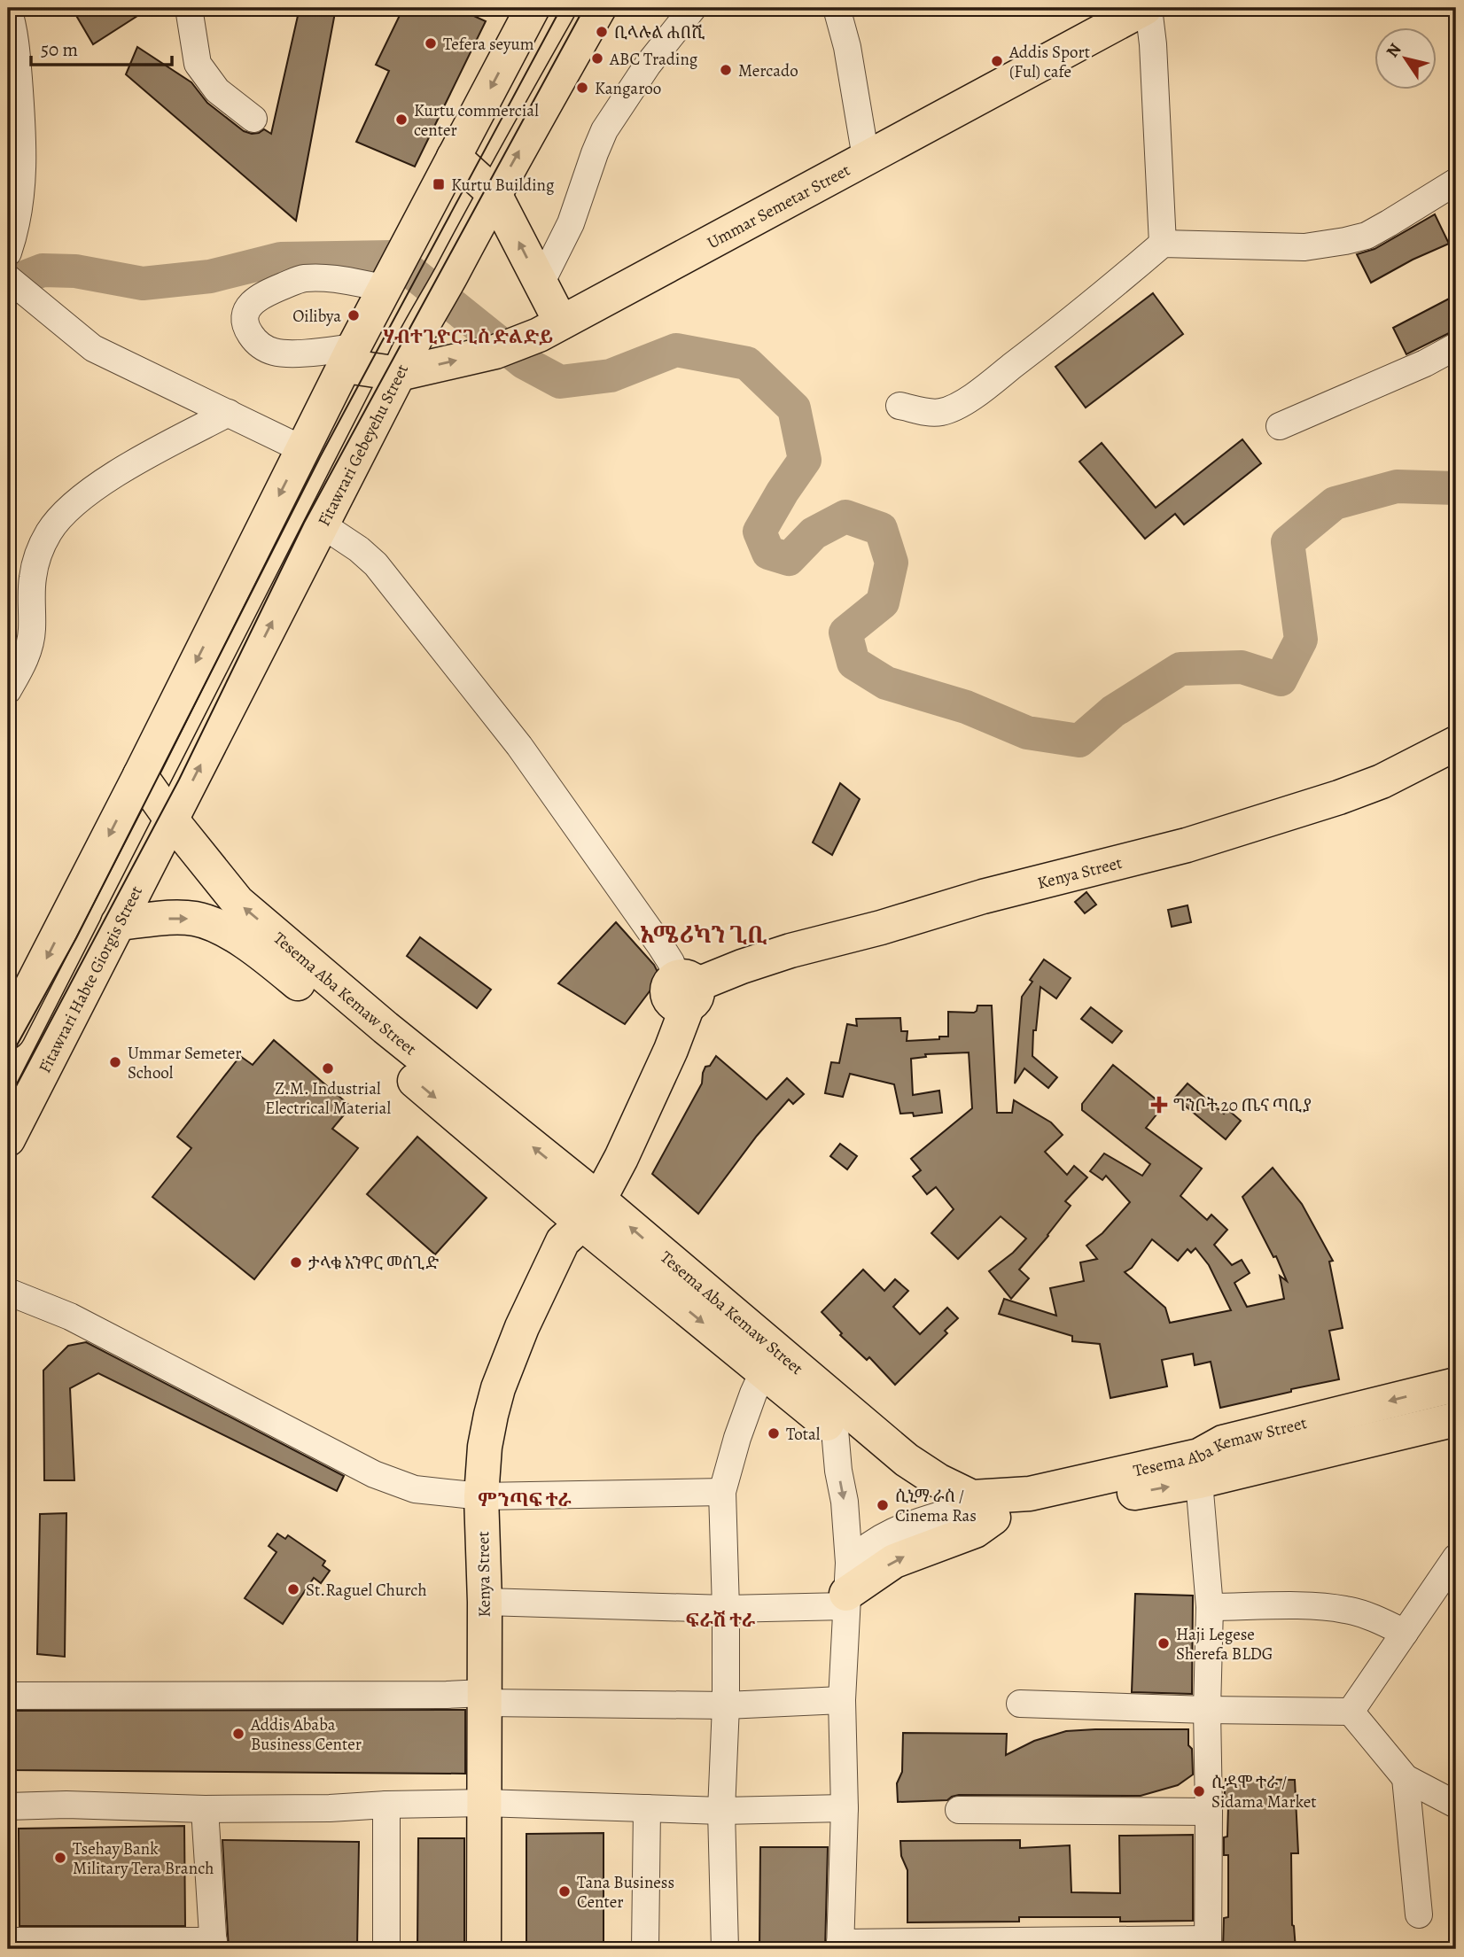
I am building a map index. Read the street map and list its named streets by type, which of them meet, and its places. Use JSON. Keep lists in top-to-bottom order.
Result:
{
  "streets": {
    "main road": [
      "Ummar Semetar Street",
      "Fitawrari Gebeyehu Street",
      "Kenya Street",
      "Fitawrari Habte Giorgis Street",
      "Tesema Aba Kemaw Street"
    ]
  },
  "crossings": [
    ["Ummar Semetar Street", "Fitawrari Gebeyehu Street"],
    ["Fitawrari Gebeyehu Street", "Fitawrari Habte Giorgis Street"],
    ["Fitawrari Gebeyehu Street", "Tesema Aba Kemaw Street"],
    ["Kenya Street", "Tesema Aba Kemaw Street"],
    ["Fitawrari Habte Giorgis Street", "Tesema Aba Kemaw Street"]
  ],
  "districts": [
    "ሃብተጊዮርጊስ ድልድይ",
    "አሜሪካን ጊቢ",
    "ምንጣፍ ተራ",
    "ፍራሽ ተራ"
  ],
  "places": {
    "other": [
      "ቢላሉል ሐበሺ",
      "Tefera seyum",
      "ABC Trading",
      "Addis Sport (Ful) cafe",
      "Mercado",
      "Kangaroo",
      "Kurtu commercial center",
      "Oilibya",
      "Ummar Semeter School",
      "Z.M. Industrial Electrical Material",
      "ታላቁ አንዋር መስጊድ",
      "Total",
      "ሲኒማ ራስ / Cinema Ras",
      "St.Raguel Church",
      "Haji Legese Sherefa BLDG",
      "Addis Ababa Business Center",
      "ሲዳሞ ተራ / Sidama Market",
      "Tsehay Bank Military Tera Branch",
      "Tana Business Center"
    ],
    "transit": ["Kurtu Building"],
    "health": ["ግንቦት 20 ጤና ጣቢያ"]
  },
  "scale_bar": "50 m",
  "north": "top left"
}
